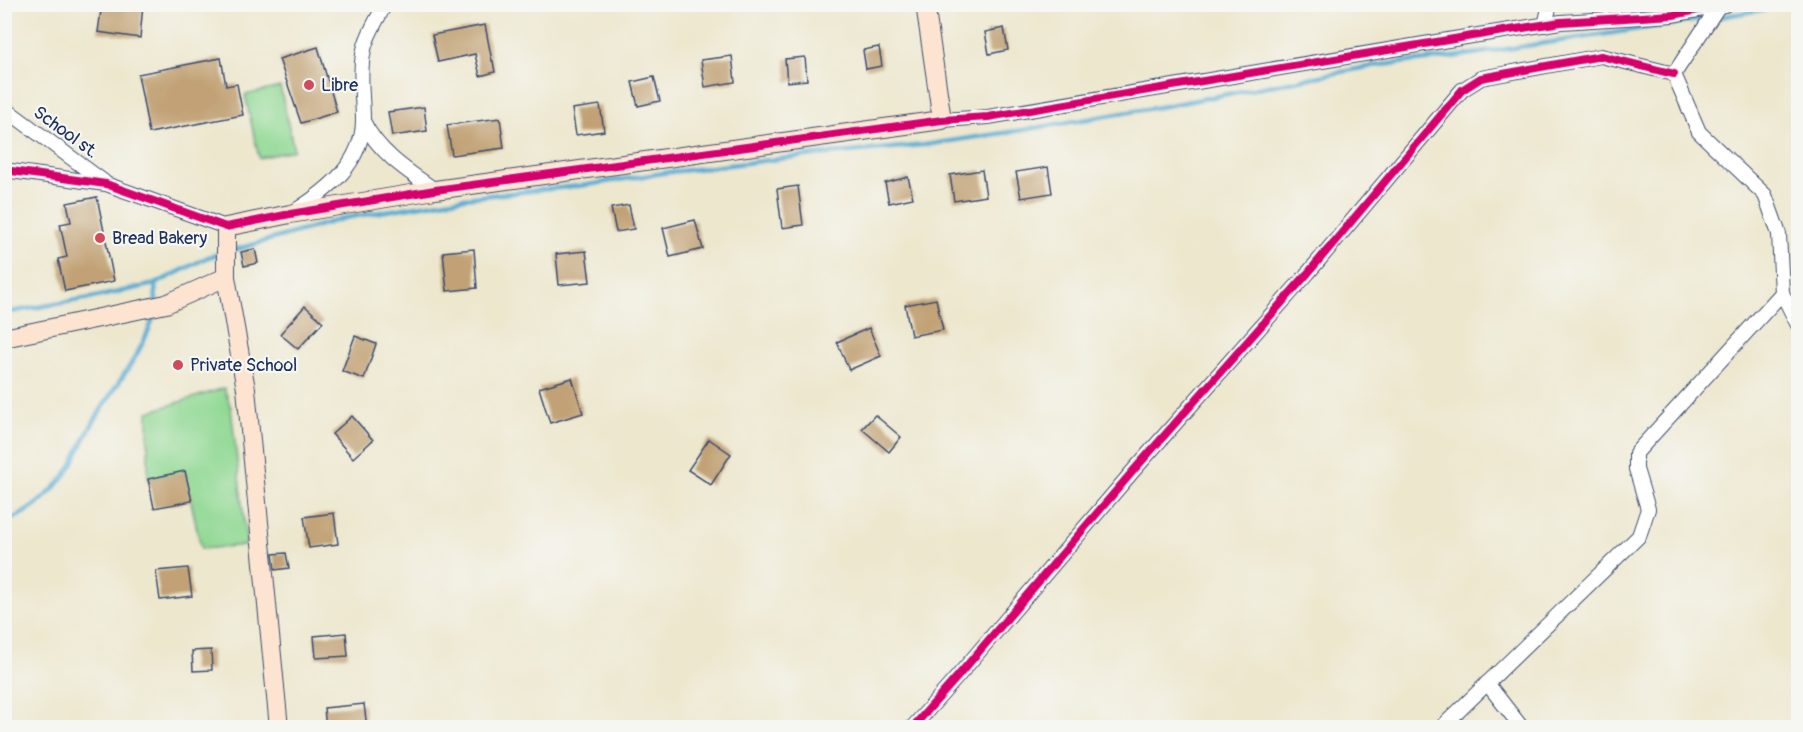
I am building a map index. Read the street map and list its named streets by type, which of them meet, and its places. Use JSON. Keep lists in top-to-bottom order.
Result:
{
  "streets": {
    "street": ["School st."]
  },
  "places": ["Libre", "Bread Bakery", "Private School"]
}
